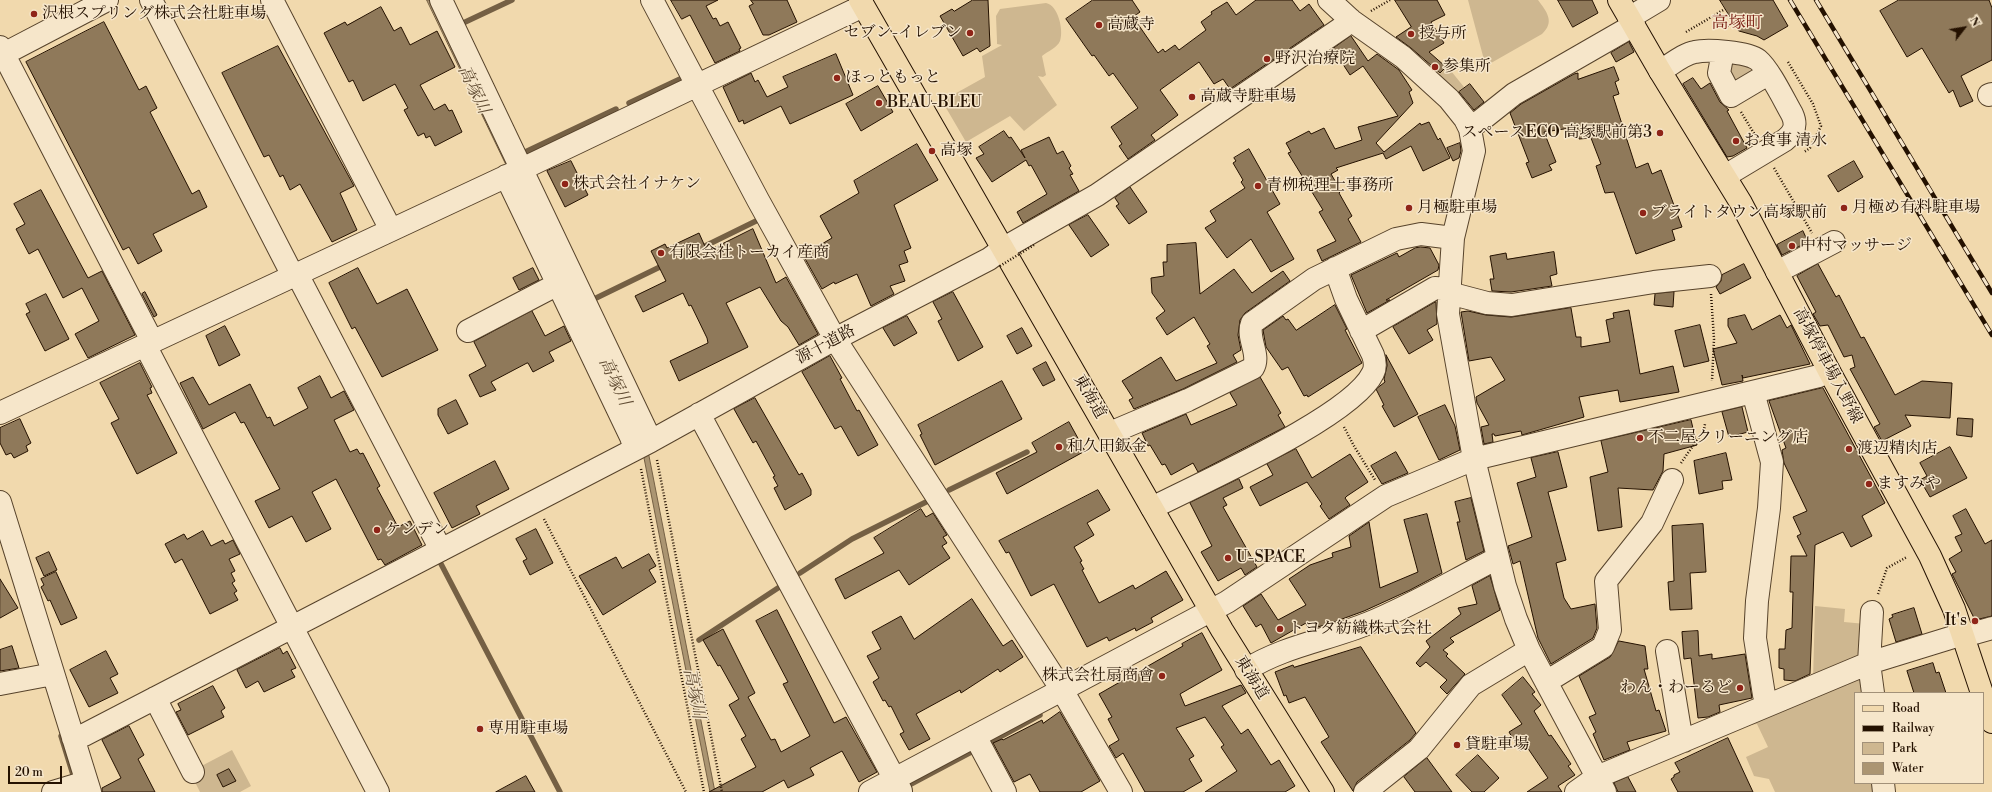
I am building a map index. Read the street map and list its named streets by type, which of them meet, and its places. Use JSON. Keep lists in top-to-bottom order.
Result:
{
  "streets": {
    "main road": ["高塚停車場入野線", "東海道"],
    "street": ["源十道路"]
  },
  "crossings": [
    ["源十道路", "東海道"]
  ],
  "districts": ["高塚町"],
  "water": ["高塚川"],
  "places": [
    "沢根スプリング株式会社駐車場",
    "高蔵寺",
    "セブン-イレブン",
    "授与所",
    "野沢治療院",
    "参集所",
    "ほっともっと",
    "高蔵寺駐車場",
    "BEAU-BLEU",
    "スペースECO 高塚駅前第3",
    "お食事 清水",
    "高塚",
    "株式会社イナケン",
    "青栁税理士事務所",
    "月極駐車場",
    "月極め有料駐車場",
    "ブライトタウン高塚駅前",
    "中村マッサージ",
    "有限会社トーカイ産商",
    "不二屋クリーニング店",
    "和久田鈑金",
    "渡辺精肉店",
    "ますみや",
    "ケンデン",
    "U-SPACE",
    "It's",
    "トヨタ紡織株式会社",
    "株式会社扇商會",
    "わん・わーるど",
    "専用駐車場",
    "貸駐車場"
  ],
  "legend": [
    "Road",
    "Railway",
    "Park",
    "Water"
  ],
  "scale_bar": "20 m",
  "north": "top right"
}
